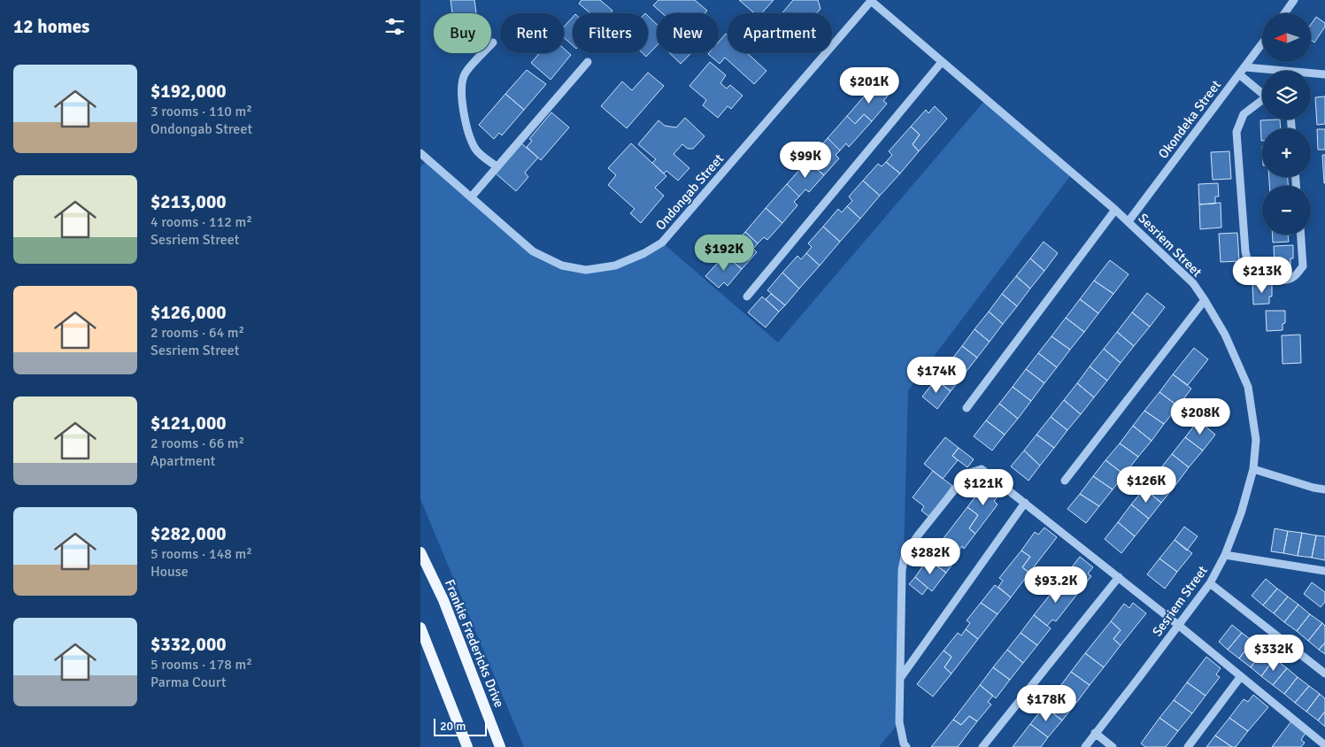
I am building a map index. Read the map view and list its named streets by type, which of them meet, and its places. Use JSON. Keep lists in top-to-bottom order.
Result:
{
  "streets": {
    "main road": ["Frankie Fredericks Drive"],
    "street": ["Okondeka Street", "Ondongab Street", "Sesriem Street"]
  },
  "crossings": [
    ["Okondeka Street", "Sesriem Street"],
    ["Ondongab Street", "Sesriem Street"]
  ],
  "scale_bar": "20 m",
  "north": "left",
  "page": {
    "heading": "12 homes",
    "map_buttons": ["+", "−"],
    "chip": [
      "Buy",
      "Rent",
      "Filters",
      "New",
      "Apartment"
    ],
    "list": [
      {
        "name": "$192,000",
        "note": "3 rooms · 110 m² · Ondongab Street"
      },
      {
        "name": "$213,000",
        "note": "4 rooms · 112 m² · Sesriem Street"
      },
      {
        "name": "$126,000",
        "note": "2 rooms · 64 m² · Sesriem Street"
      },
      {
        "name": "$121,000",
        "note": "2 rooms · 66 m² · Apartment"
      },
      {
        "name": "$282,000",
        "note": "5 rooms · 148 m² · House"
      },
      {
        "name": "$332,000",
        "note": "5 rooms · 178 m² · Parma Court"
      }
    ],
    "price": [
      "$201K",
      "$99K",
      "$192K",
      "$213K",
      "$174K",
      "$208K",
      "$126K",
      "$121K",
      "$282K",
      "$93.2K",
      "$332K",
      "$178K"
    ],
    "scale": "20 m"
  }
}
